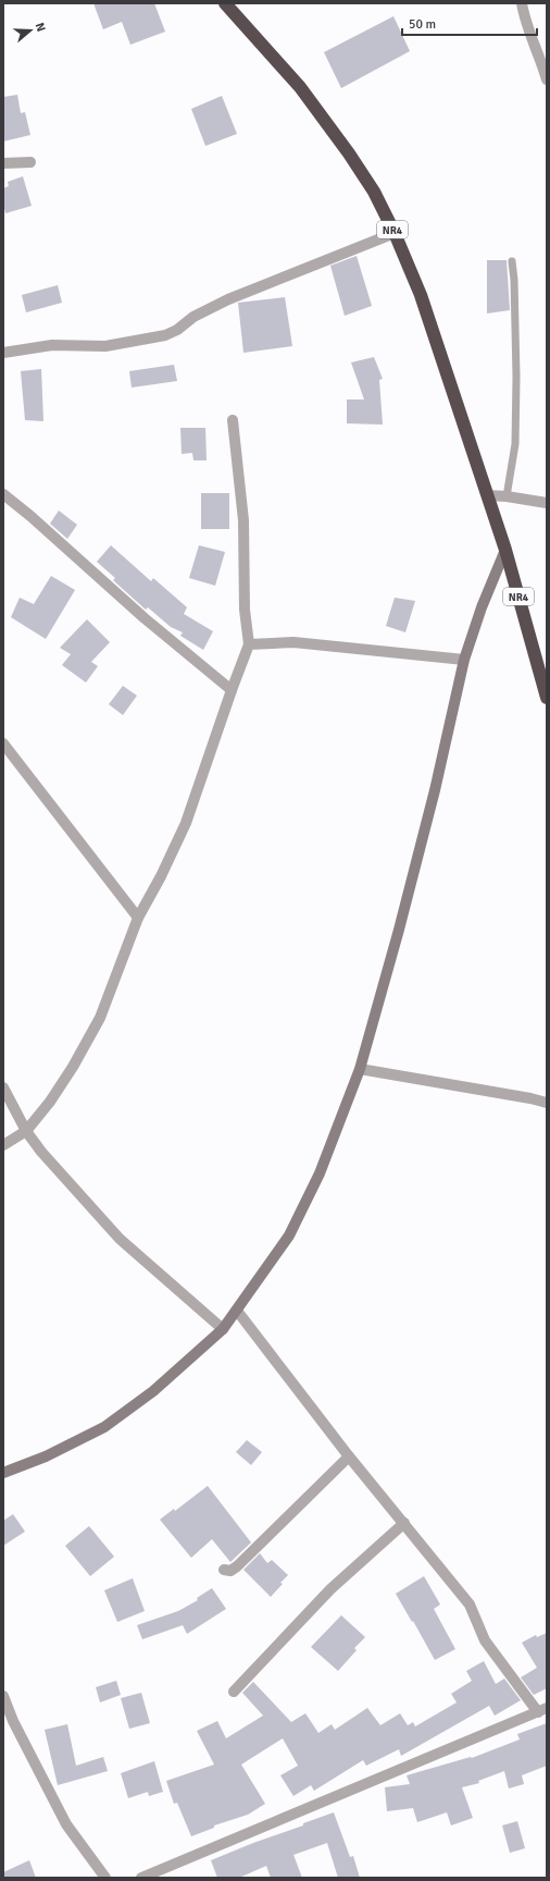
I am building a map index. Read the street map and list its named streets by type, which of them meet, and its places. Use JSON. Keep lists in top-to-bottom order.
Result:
{
  "streets": {
    "highway": ["NR4"]
  },
  "scale_bar": "50 m",
  "north": "right"
}
